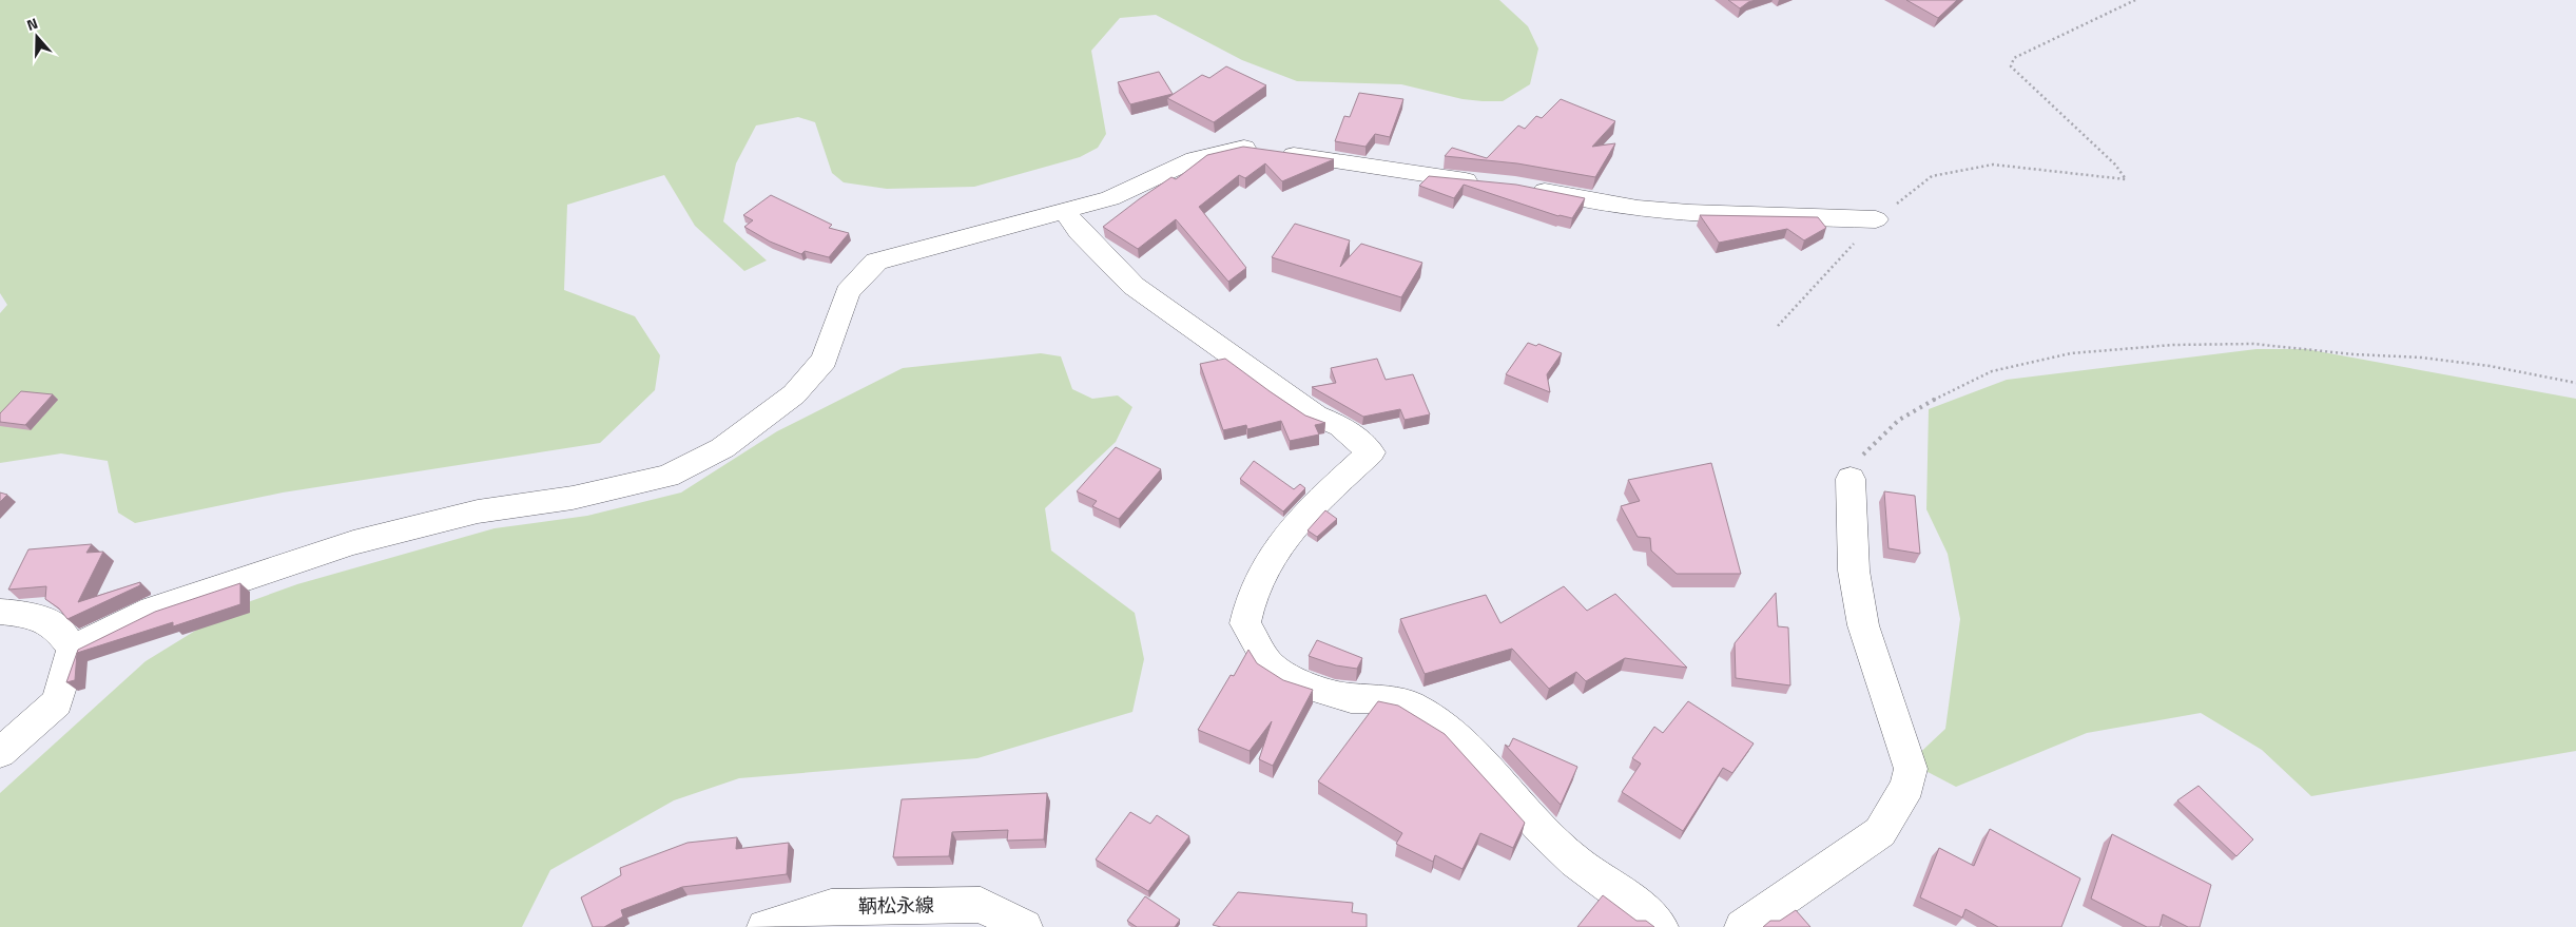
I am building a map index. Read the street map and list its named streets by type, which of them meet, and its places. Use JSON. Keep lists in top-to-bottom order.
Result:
{
  "streets": {
    "street": ["鞆松永線"]
  },
  "north": "top"
}
